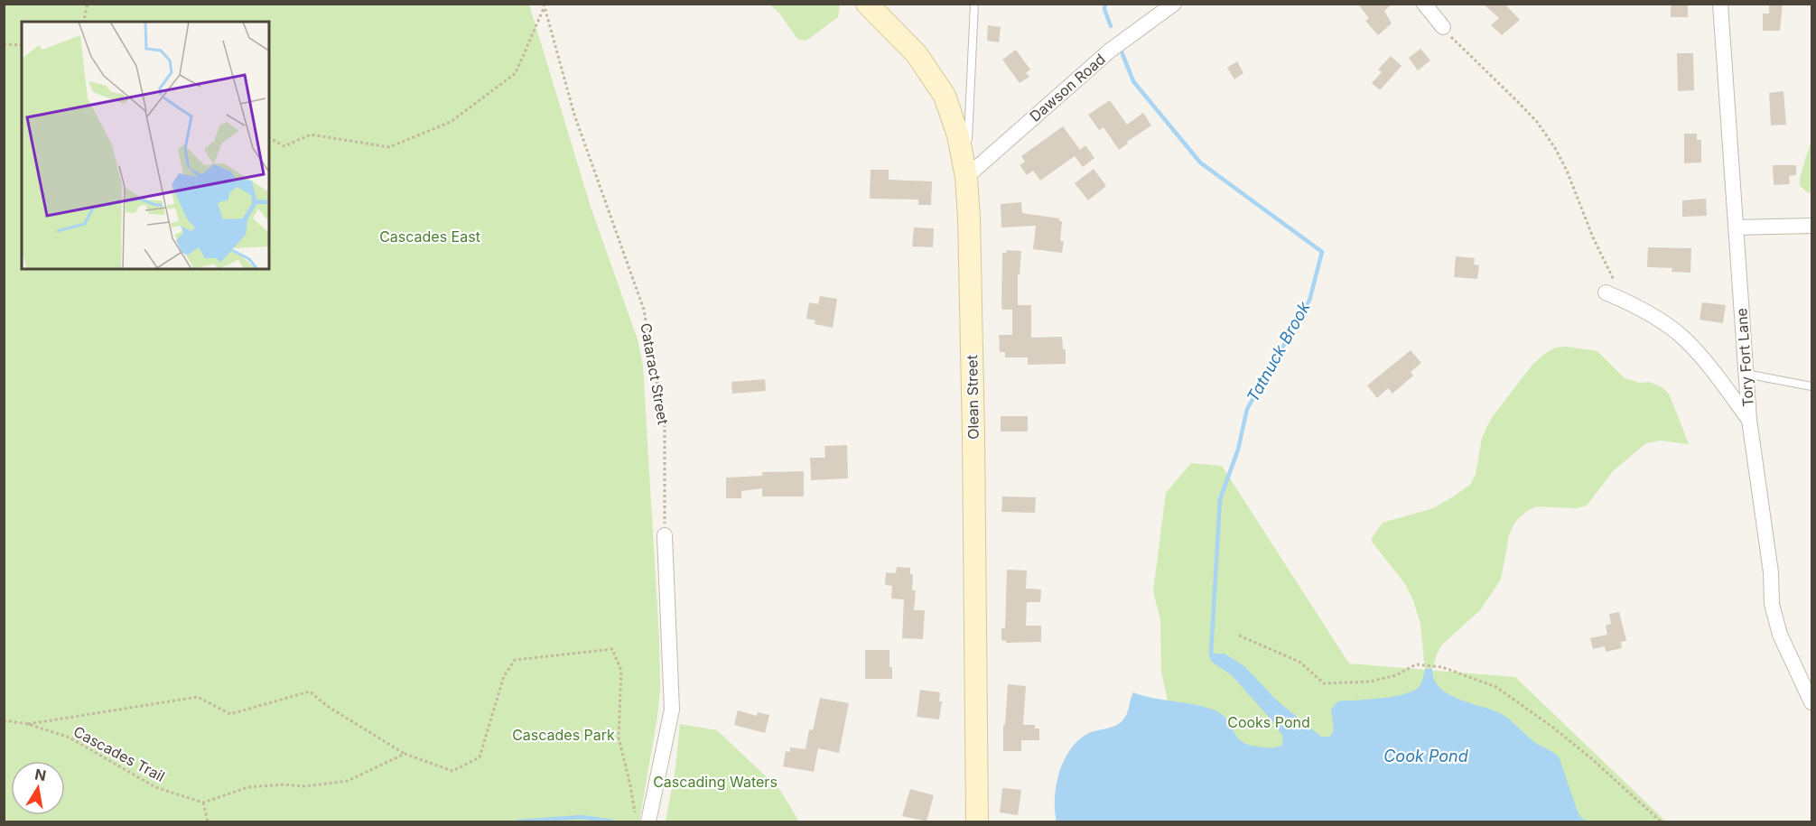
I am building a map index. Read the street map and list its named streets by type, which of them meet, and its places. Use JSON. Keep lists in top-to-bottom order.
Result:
{
  "streets": {
    "street": ["Dawson Road", "Tory Fort Lane", "Olean Street"],
    "path": ["Cataract Street", "Cascades Trail"]
  },
  "crossings": [
    ["Dawson Road", "Olean Street"]
  ],
  "water": ["Tatnuck Brook", "Cook Pond"],
  "parks": [
    "Cascades East",
    "Cooks Pond",
    "Cascades Park",
    "Cascading Waters"
  ],
  "north": "top"
}
